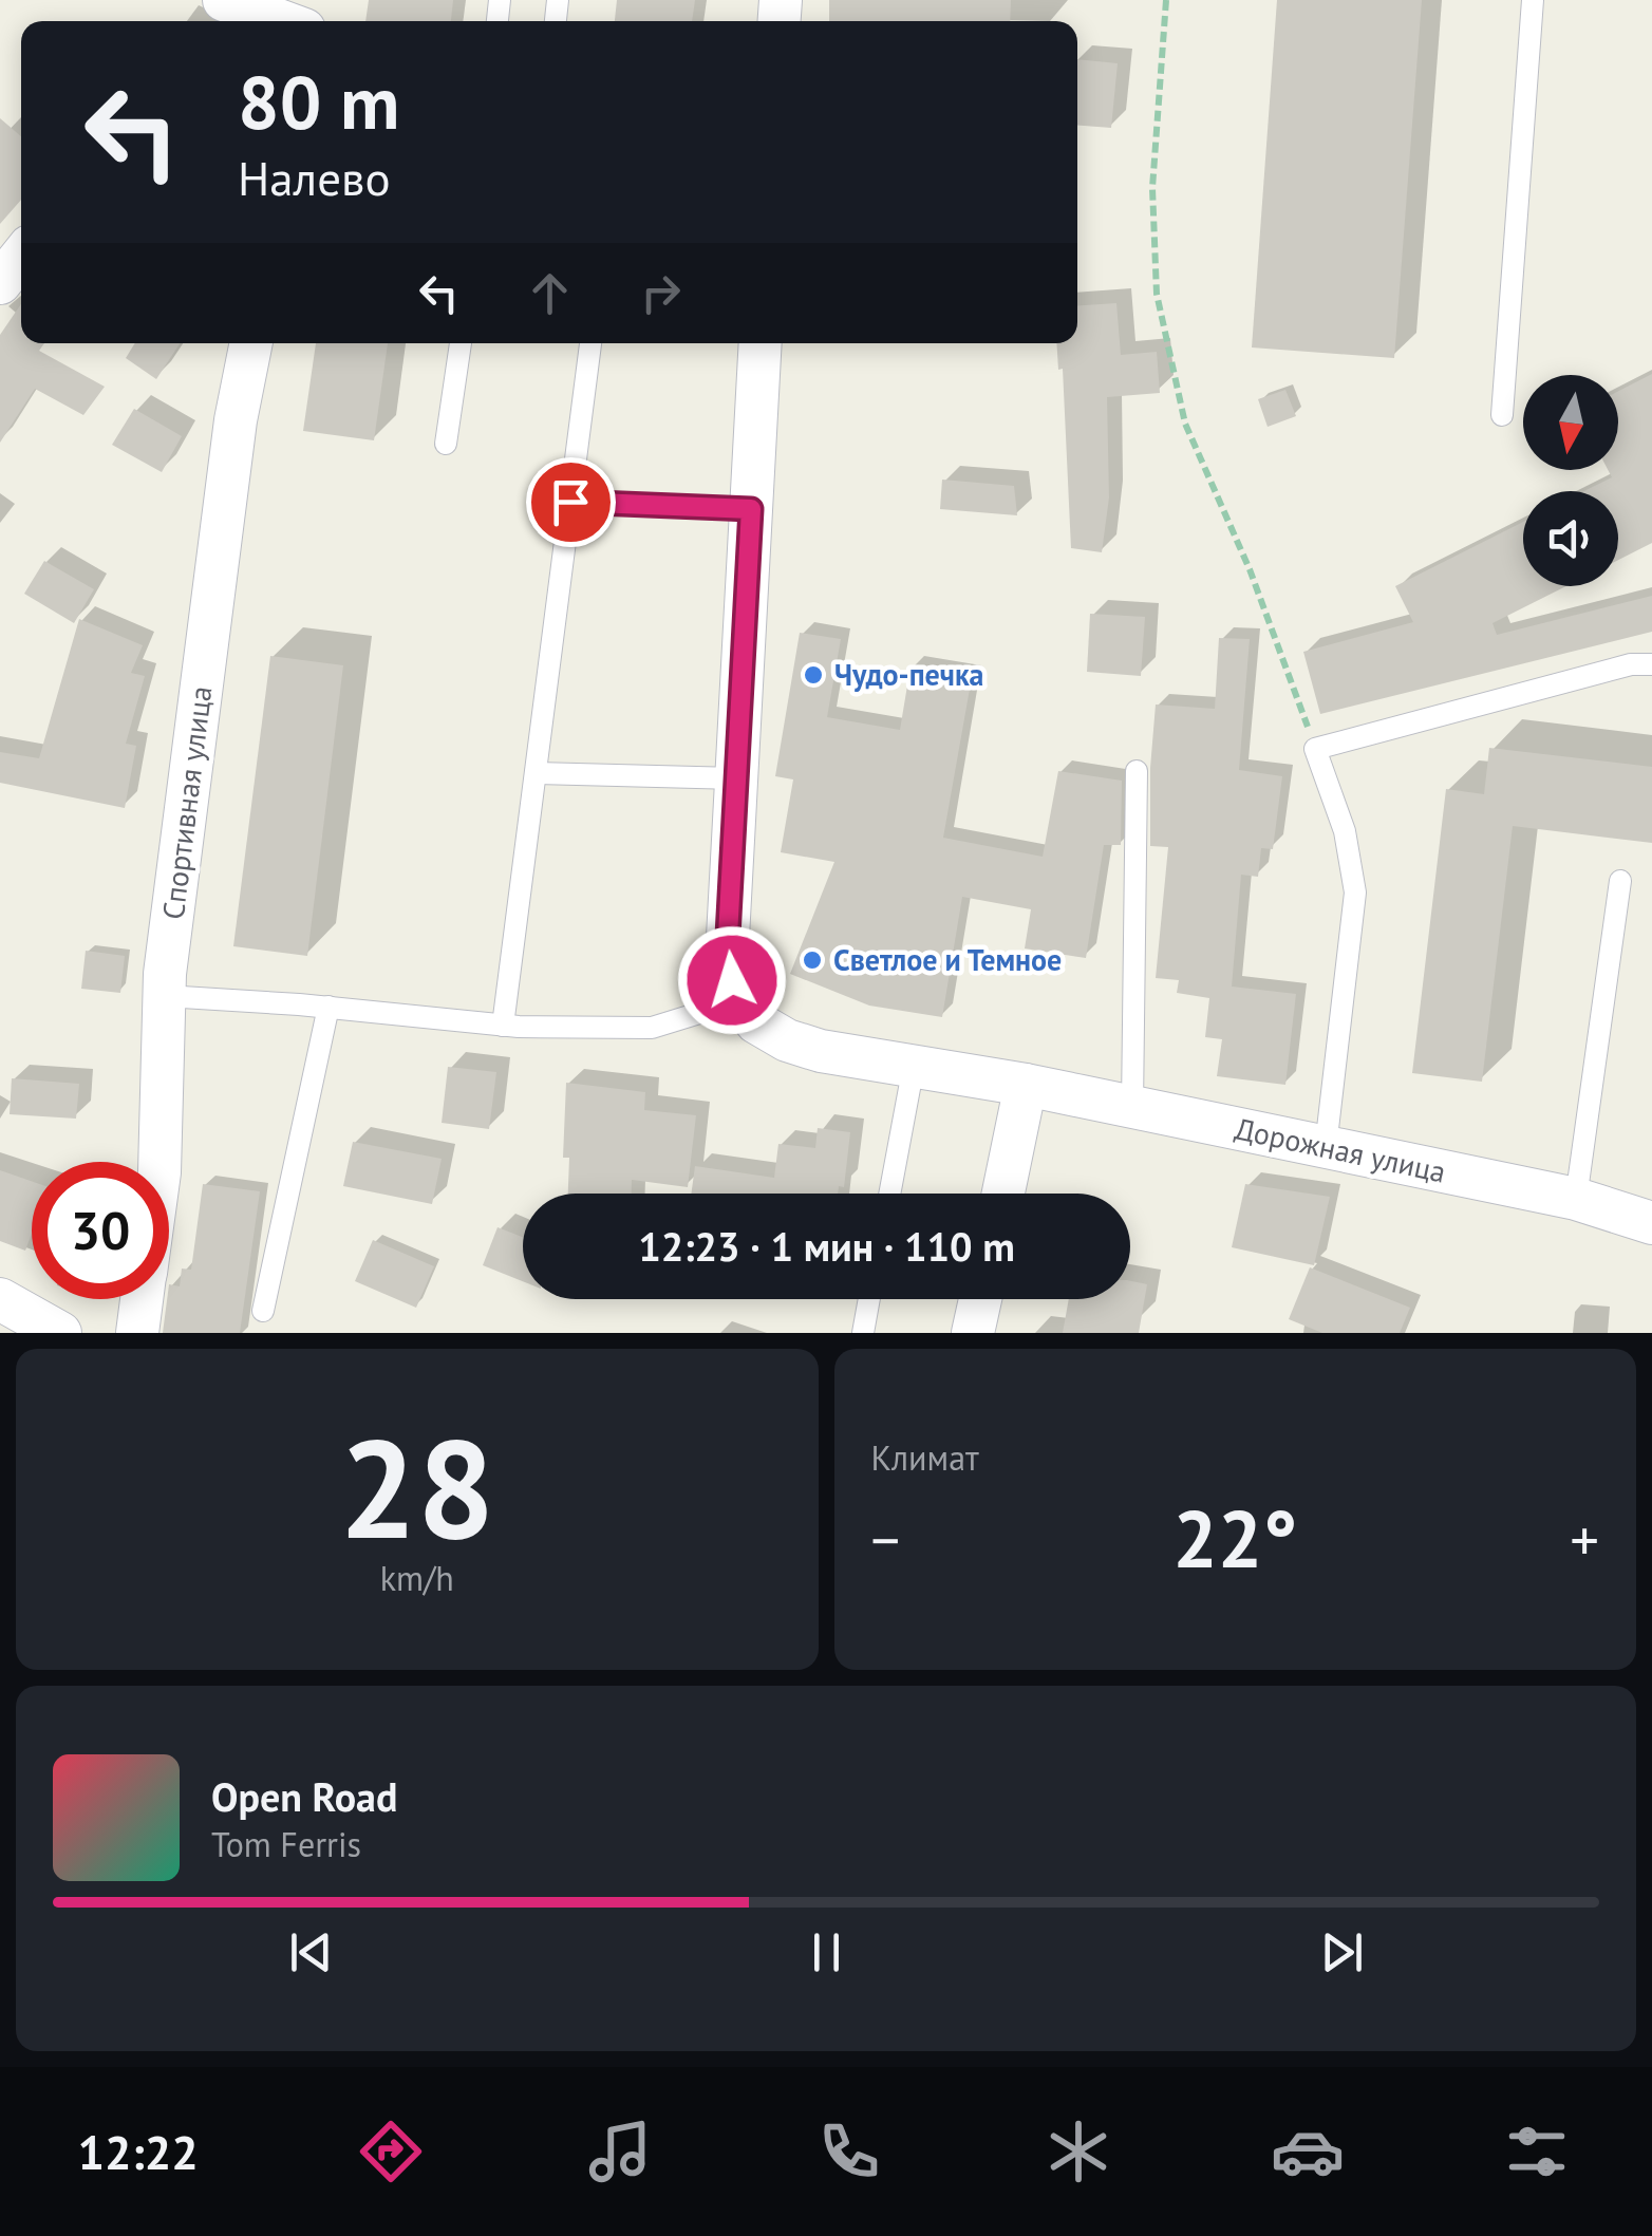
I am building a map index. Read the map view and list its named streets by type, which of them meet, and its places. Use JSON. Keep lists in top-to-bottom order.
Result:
{
  "streets": {
    "street": ["Спортивная улица", "Дорожная улица"]
  },
  "places": ["Чудо-печка", "Светлое и Темное"],
  "north": "bottom",
  "page": {
    "turn": ["80 m", "Налево"],
    "limit": "30",
    "trip": "12:23 · 1 мин · 110 m",
    "tile": [
      ["28", "km/h"],
      "Климат"
    ],
    "heat": ["−", "22°", "+"],
    "song": ["Open Road", "Tom Ferris"],
    "tabs": "12:22"
  }
}
